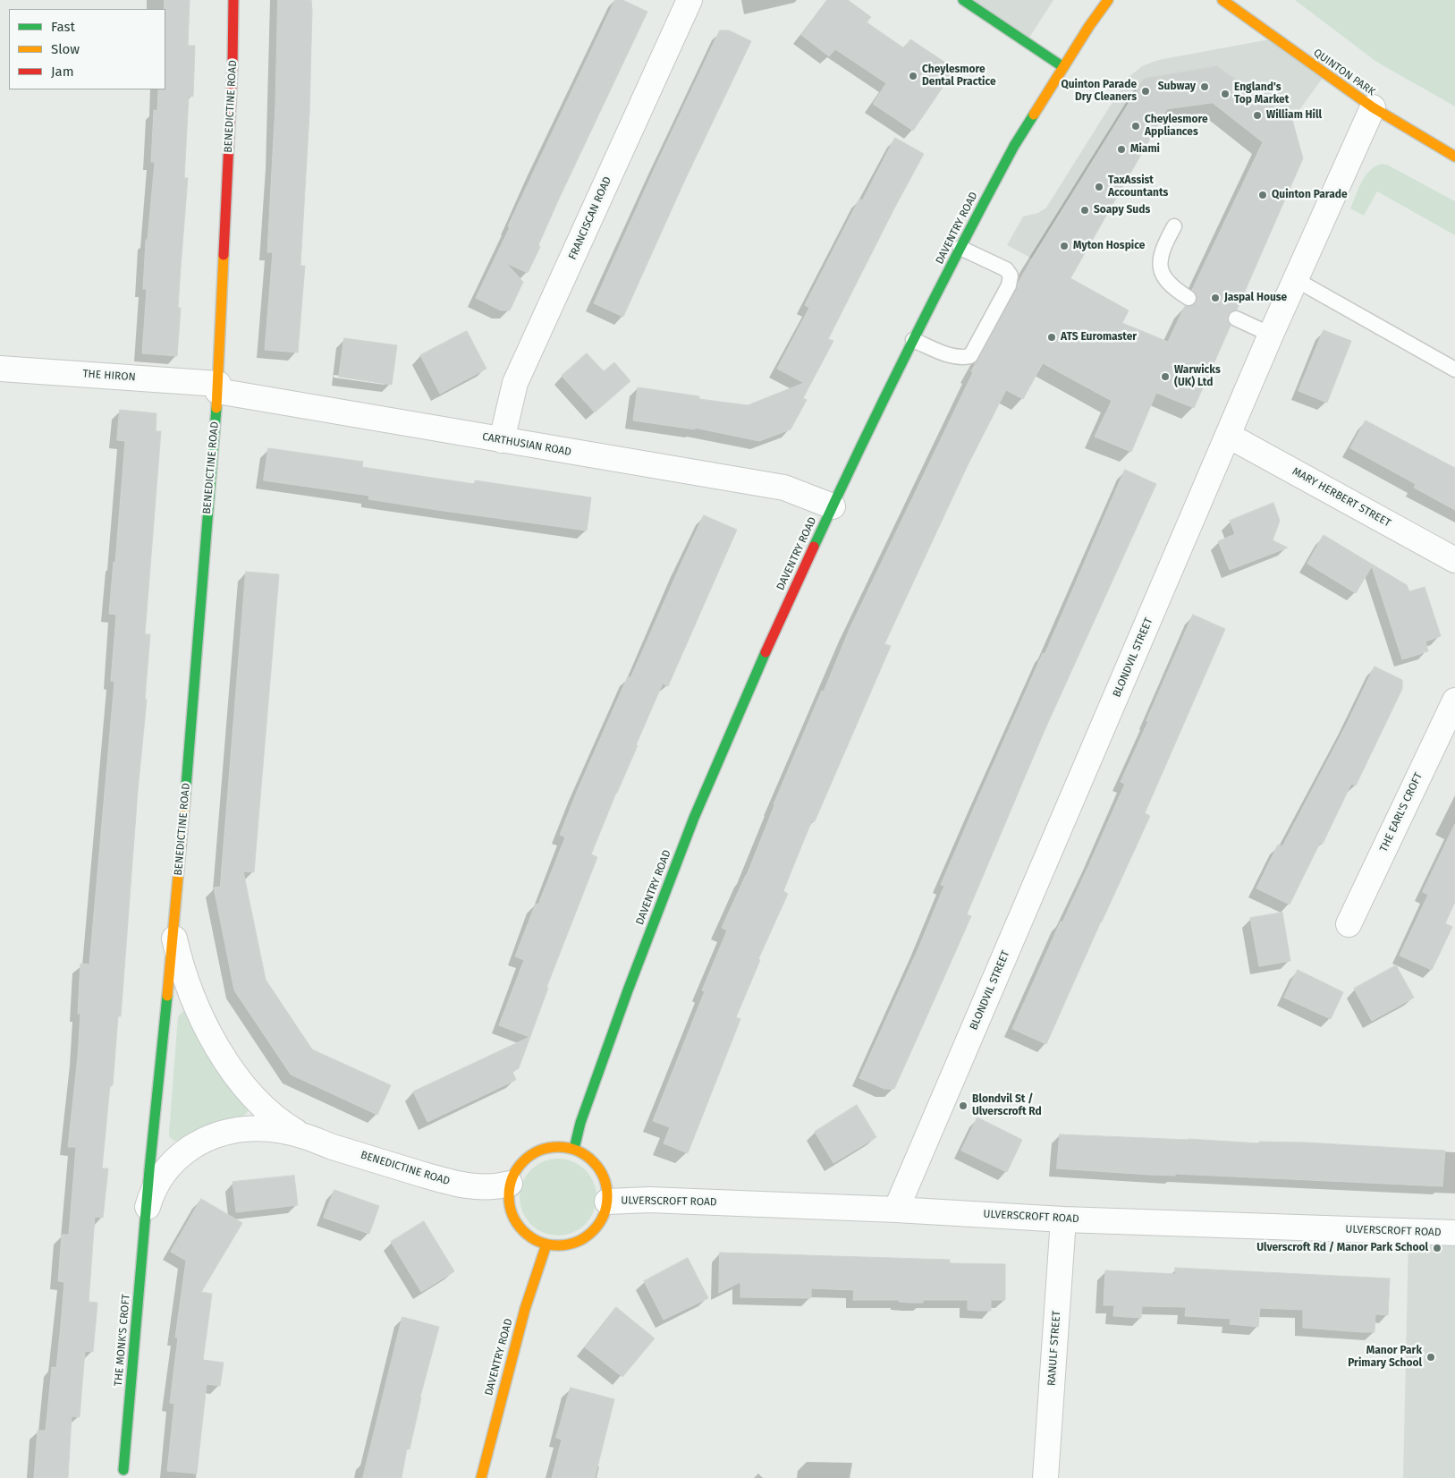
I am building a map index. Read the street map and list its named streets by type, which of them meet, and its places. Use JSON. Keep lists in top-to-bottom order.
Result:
{
  "streets": {
    "street": [
      "QUINTON PARK",
      "BENEDICTINE ROAD",
      "FRANCISCAN ROAD",
      "DAVENTRY ROAD",
      "THE HIRON",
      "CARTHUSIAN ROAD",
      "MARY HERBERT STREET",
      "BLONDVIL STREET",
      "THE EARL'S CROFT",
      "ULVERSCROFT ROAD",
      "THE MONK'S CROFT",
      "RANULF STREET"
    ]
  },
  "crossings": [
    ["QUINTON PARK", "BLONDVIL STREET"],
    ["BENEDICTINE ROAD", "DAVENTRY ROAD"],
    ["BENEDICTINE ROAD", "THE HIRON"],
    ["BENEDICTINE ROAD", "CARTHUSIAN ROAD"],
    ["BENEDICTINE ROAD", "ULVERSCROFT ROAD"],
    ["BENEDICTINE ROAD", "THE MONK'S CROFT"],
    ["FRANCISCAN ROAD", "CARTHUSIAN ROAD"],
    ["DAVENTRY ROAD", "CARTHUSIAN ROAD"],
    ["DAVENTRY ROAD", "ULVERSCROFT ROAD"],
    ["THE HIRON", "CARTHUSIAN ROAD"],
    ["MARY HERBERT STREET", "BLONDVIL STREET"],
    ["BLONDVIL STREET", "ULVERSCROFT ROAD"],
    ["ULVERSCROFT ROAD", "RANULF STREET"]
  ],
  "places": [
    "Cheylesmore Dental Practice",
    "Subway",
    "Quinton Parade Dry Cleaners",
    "England's Top Market",
    "William Hill",
    "Cheylesmore Appliances",
    "Miami",
    "TaxAssist Accountants",
    "Quinton Parade",
    "Soapy Suds",
    "Myton Hospice",
    "Jaspal House",
    "ATS Euromaster",
    "Warwicks (UK) Ltd",
    "Blondvil St / Ulverscroft Rd",
    "Ulverscroft Rd / Manor Park School",
    "Manor Park Primary School"
  ],
  "legend": ["Fast", "Slow", "Jam"]
}
